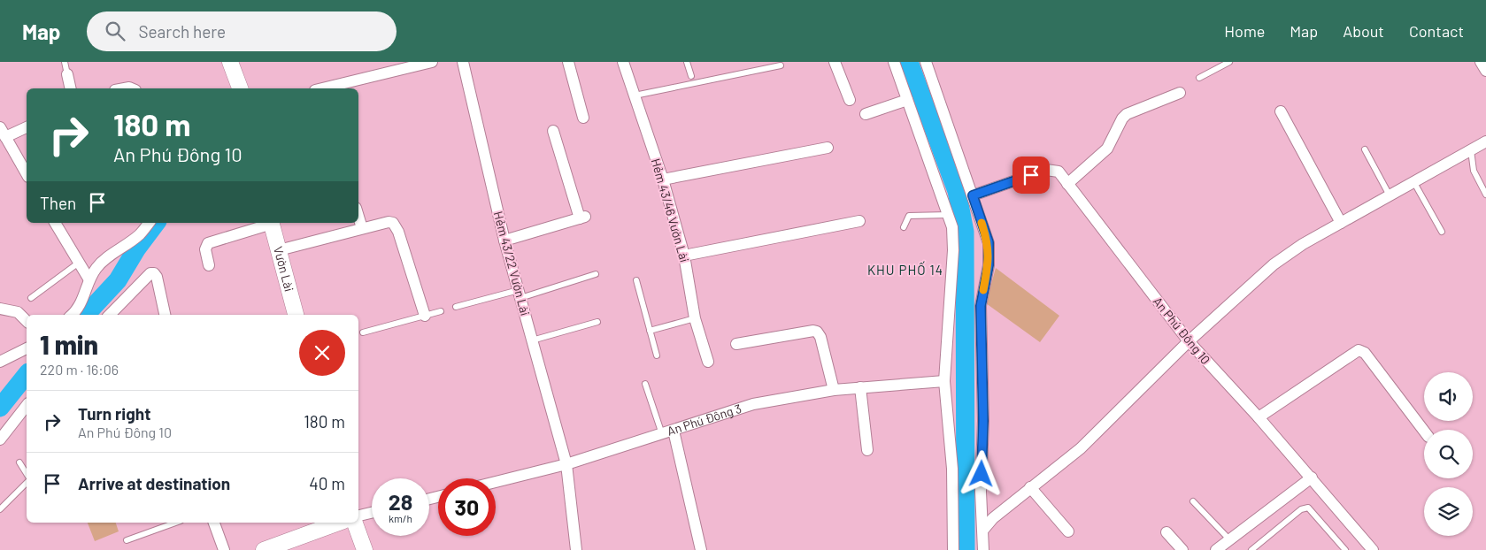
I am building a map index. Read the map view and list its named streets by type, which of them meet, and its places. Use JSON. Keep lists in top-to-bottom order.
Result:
{
  "streets": {
    "main road": ["Vườn Lài"],
    "street": [
      "Hẻm 43/46 Vườn Lài",
      "Hẻm 43/22 Vườn Lài",
      "An Phú Đông 10",
      "An Phú Đông 3"
    ]
  },
  "crossings": [
    ["Hẻm 43/22 Vườn Lài", "An Phú Đông 3"]
  ],
  "districts": ["KHU PHỐ 14"],
  "page": {
    "header": "Map",
    "search": "Search here",
    "nav": [
      "Home",
      "Map",
      "About",
      "Contact"
    ],
    "turn": ["180 m", "An Phú Đông 10"],
    "then": "Then",
    "heading": ["1 min", "220 m · 16:06"],
    "list": [
      {
        "name": "Turn right",
        "note": "An Phú Đông 10",
        "value": "180 m"
      },
      {
        "name": "Arrive at destination",
        "value": "40 m"
      }
    ],
    "speed": "28 km/h",
    "limit": "30"
  }
}
